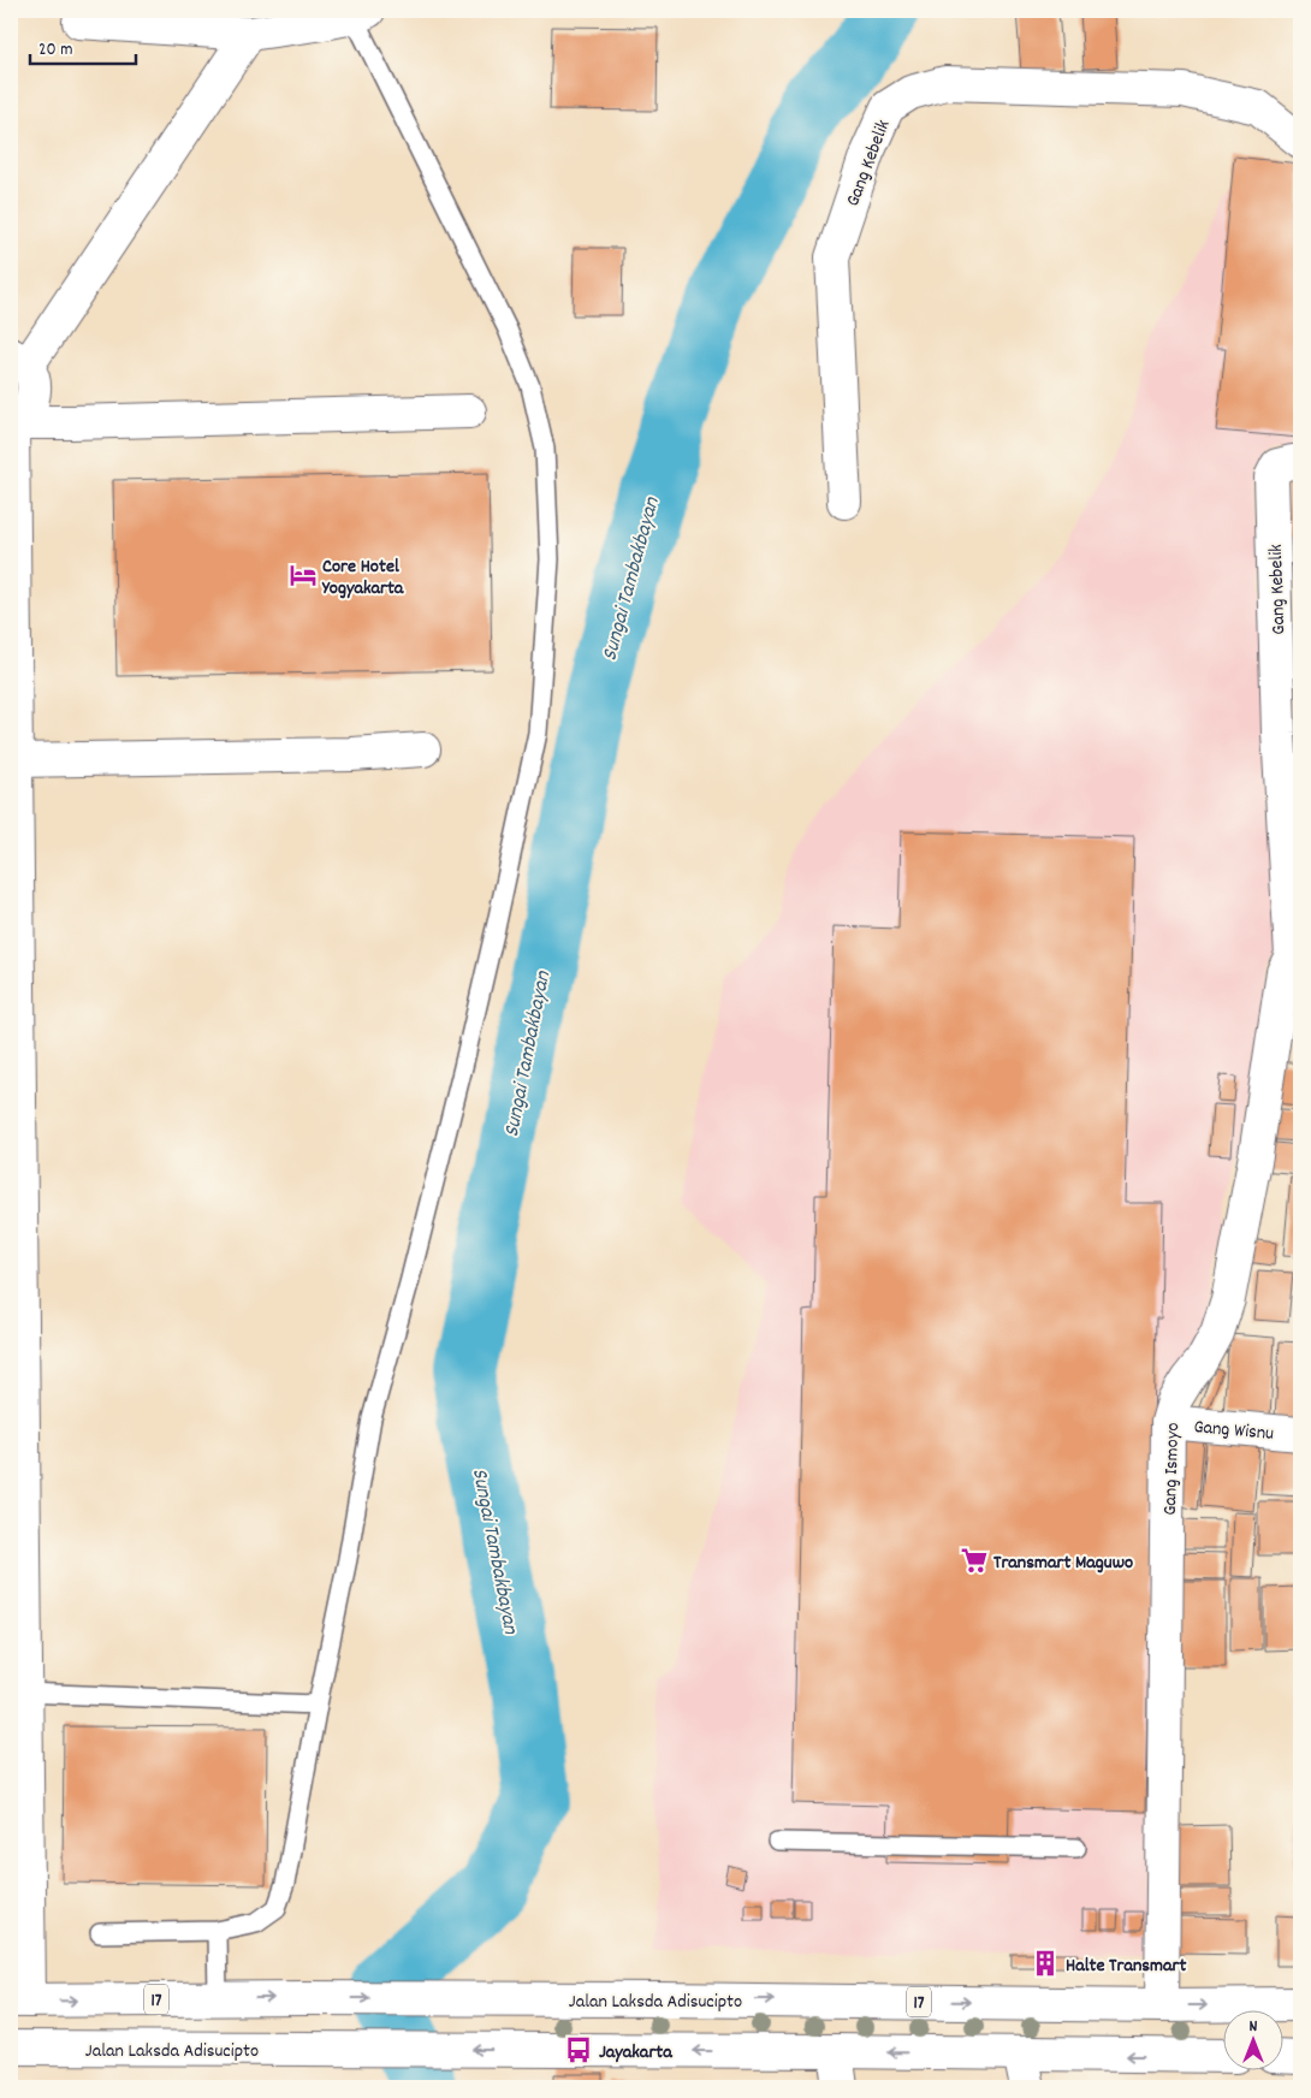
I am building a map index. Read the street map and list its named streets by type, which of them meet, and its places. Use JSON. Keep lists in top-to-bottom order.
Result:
{
  "streets": {
    "main road": [
      "Gang Kebelik",
      "Gang Wisnu",
      "Gang Ismoyo",
      "17",
      "Jalan Laksda Adisucipto"
    ]
  },
  "crossings": [
    ["Gang Kebelik", "Gang Ismoyo"],
    ["Gang Wisnu", "Gang Ismoyo"],
    ["Gang Ismoyo", "Jalan Laksda Adisucipto"]
  ],
  "water": ["Sungai Tambakbayan"],
  "places": {
    "hotel": ["Core Hotel Yogyakarta"],
    "supermarket": ["Transmart Maguwo"],
    "building": ["Halte Transmart"],
    "bus stop": ["Jayakarta"]
  },
  "scale_bar": "20 m",
  "north": "top"
}
